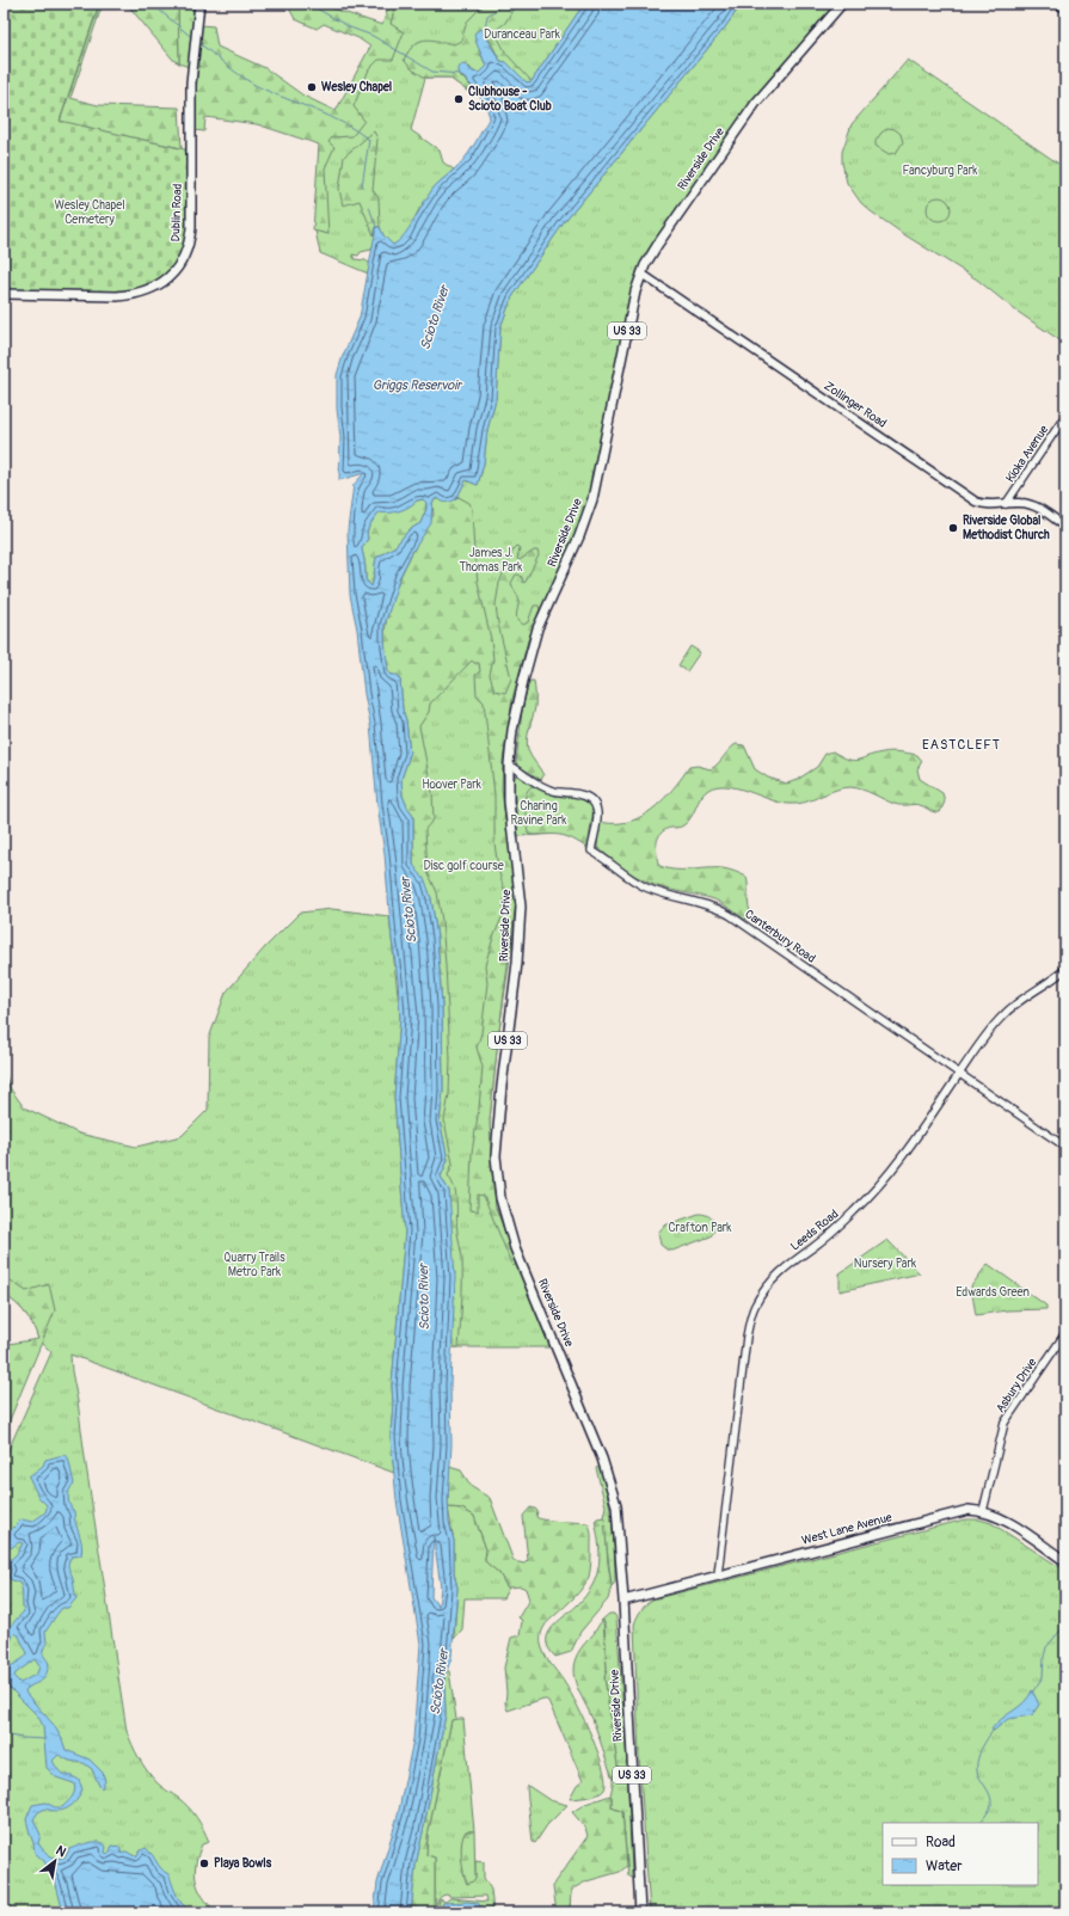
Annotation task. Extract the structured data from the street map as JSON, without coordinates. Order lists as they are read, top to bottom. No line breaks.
{"streets":{"main road":["Riverside Drive","Dublin Road","US 33","Zollinger Road","West Lane Avenue"],"street":["Kioka Avenue","Canterbury Road","Leeds Road","Asbury Drive"]},"crossings":[["Riverside Drive","Zollinger Road"],["Riverside Drive","Canterbury Road"],["Riverside Drive","West Lane Avenue"],["Zollinger Road","Kioka Avenue"],["Canterbury Road","Leeds Road"],["Leeds Road","West Lane Avenue"],["Asbury Drive","West Lane Avenue"]],"districts":["EASTCLEFT"],"water":["Scioto River","Griggs Reservoir"],"parks":["Duranceau Park","Fancyburg Park","Wesley Chapel Cemetery","James J. Thomas Park","Hoover Park","Charing Ravine Park","Disc golf course","Crafton Park","Quarry Trails Metro Park","Nursery Park","Edwards Green"],"places":["Wesley Chapel","Clubhouse - Scioto Boat Club","Riverside Global Methodist Church","Playa Bowls"],"legend":["Road","Water"],"north":"top right"}
